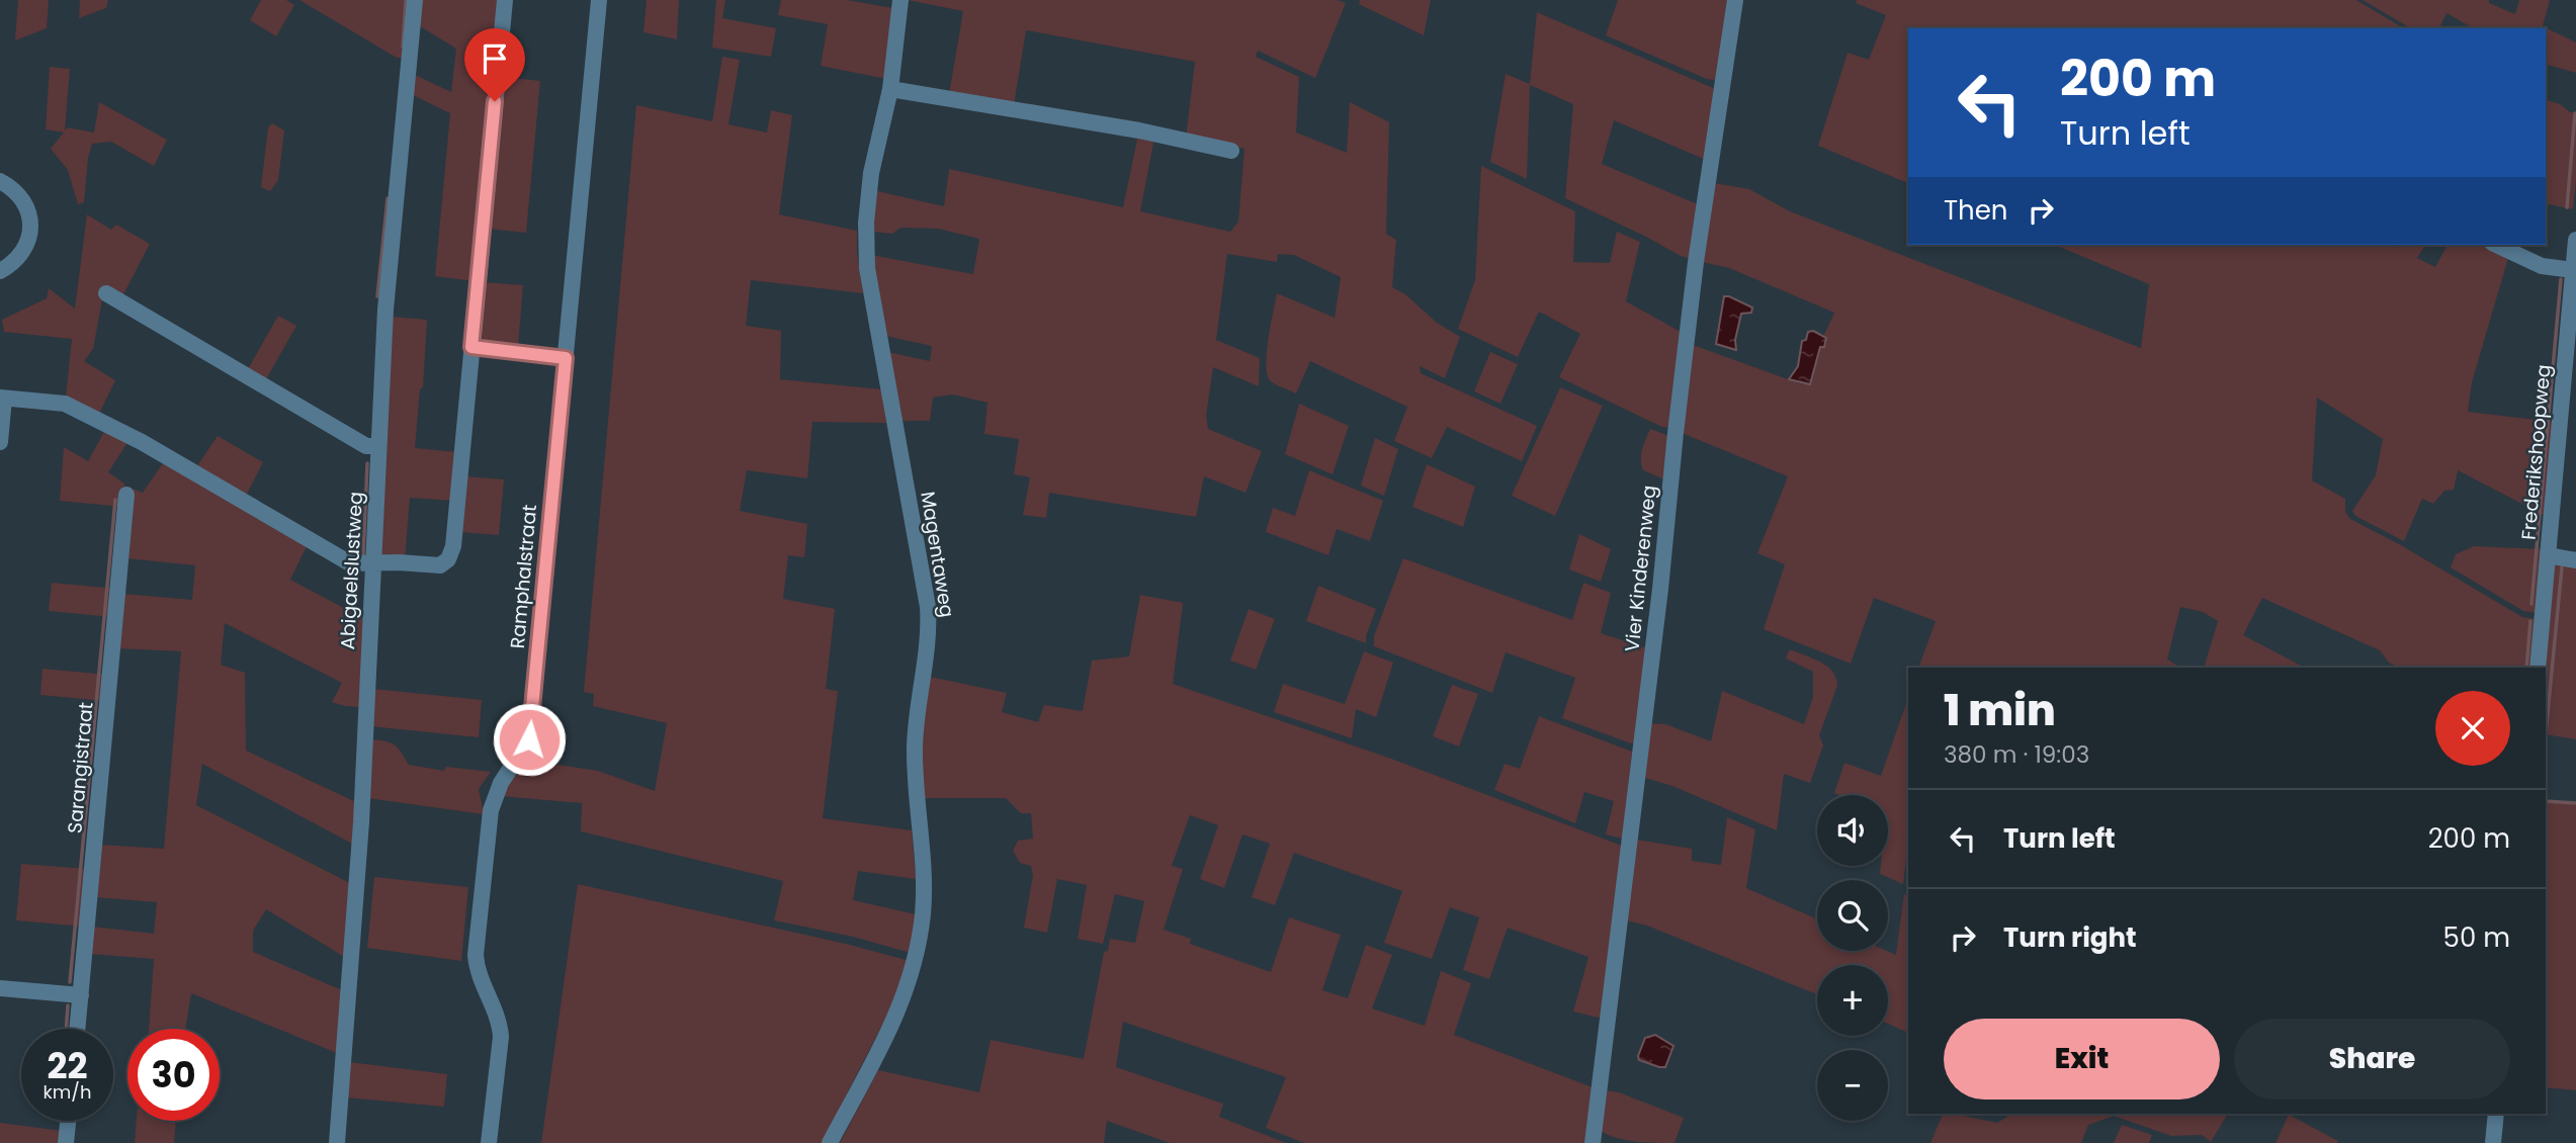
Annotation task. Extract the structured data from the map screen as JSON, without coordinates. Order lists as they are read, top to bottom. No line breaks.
{"streets":{"street":["Frederikshoopweg","Magentaweg","Vier Kinderenweg","Abigaelslustweg","Ramphalstraat","Sarangistraat"]},"page":{"turn":["200 m","Turn left"],"then":"Then","heading":["1 min","380 m · 19:03"],"list":[{"name":"Turn left","value":"200 m"},{"name":"Turn right","value":"50 m"}],"map_buttons":["+","−"],"buttons":["Exit","Share"],"speed":"22 km/h","limit":"30"}}
